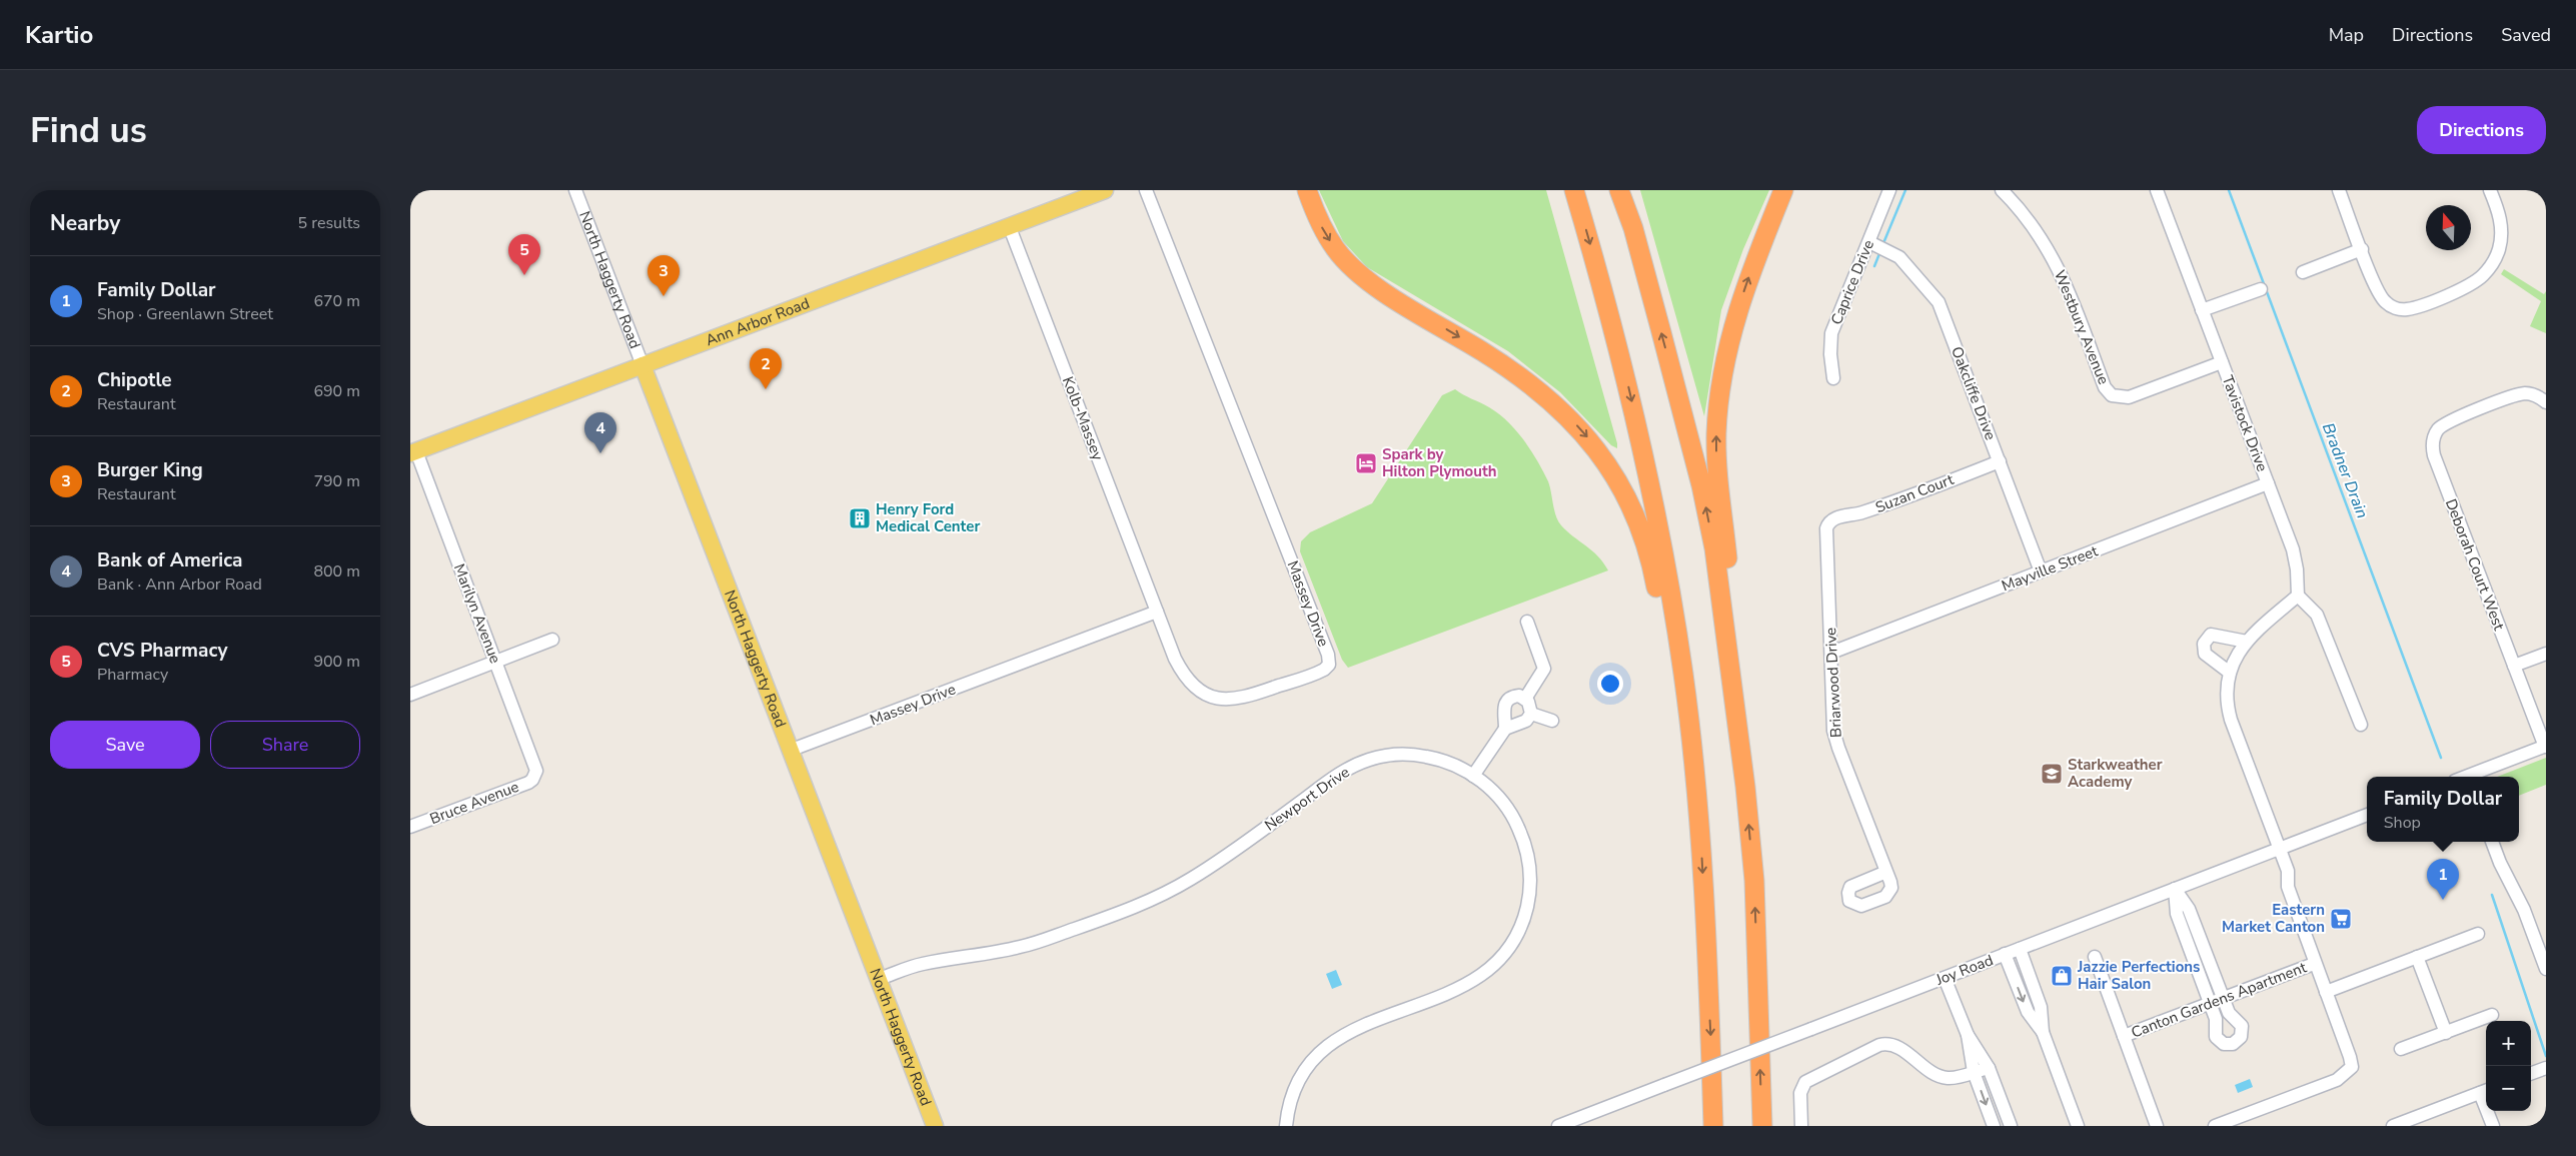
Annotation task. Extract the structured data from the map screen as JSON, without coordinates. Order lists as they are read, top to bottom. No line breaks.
{"streets":{"main road":["North Haggerty Road","Ann Arbor Road"],"street":["Caprice Drive","Westbury Avenue","Oakcliffe Drive","Kolb-Massey","Tavistock Drive","Suzan Court","Deborah Court West","Mayville Street","Massey Drive","Marilyn Avenue","Briarwood Drive","Newport Drive","Bruce Avenue","Joy Road","Canton Gardens Apartment"]},"crossings":[["North Haggerty Road","Ann Arbor Road"],["North Haggerty Road","Massey Drive"],["North Haggerty Road","Newport Drive"],["Caprice Drive","Oakcliffe Drive"],["Ann Arbor Road","Kolb-Massey"],["Ann Arbor Road","Marilyn Avenue"],["Westbury Avenue","Tavistock Drive"],["Oakcliffe Drive","Suzan Court"],["Oakcliffe Drive","Mayville Street"],["Kolb-Massey","Massey Drive"],["Tavistock Drive","Mayville Street"],["Suzan Court","Briarwood Drive"],["Mayville Street","Briarwood Drive"],["Marilyn Avenue","Bruce Avenue"]],"water":["Bradner Drain"],"places":{"hotel":["Spark by Hilton Plymouth"],"building":["Henry Ford Medical Center"],"school or university":["Starkweather Academy"],"supermarket":["Eastern Market Canton"],"shop":["Jazzie Perfections Hair Salon"]},"north":"top","page":{"header":"Kartio","nav":["Map","Directions","Saved"],"buttons":["Directions",["Save","Share"]],"title":"Find us","heading":["Nearby","5 results"],"pins":["5","3","2","4","1"],"list":[{"mark":"1","name":"Family Dollar","note":"Shop · Greenlawn Street","value":"670 m"},{"mark":"2","name":"Chipotle","note":"Restaurant","value":"690 m"},{"mark":"3","name":"Burger King","note":"Restaurant","value":"790 m"},{"mark":"4","name":"Bank of America","note":"Bank · Ann Arbor Road","value":"800 m"},{"mark":"5","name":"CVS Pharmacy","note":"Pharmacy","value":"900 m"}],"popup":["Family Dollar","Shop"],"map_buttons":["+","−"]}}
